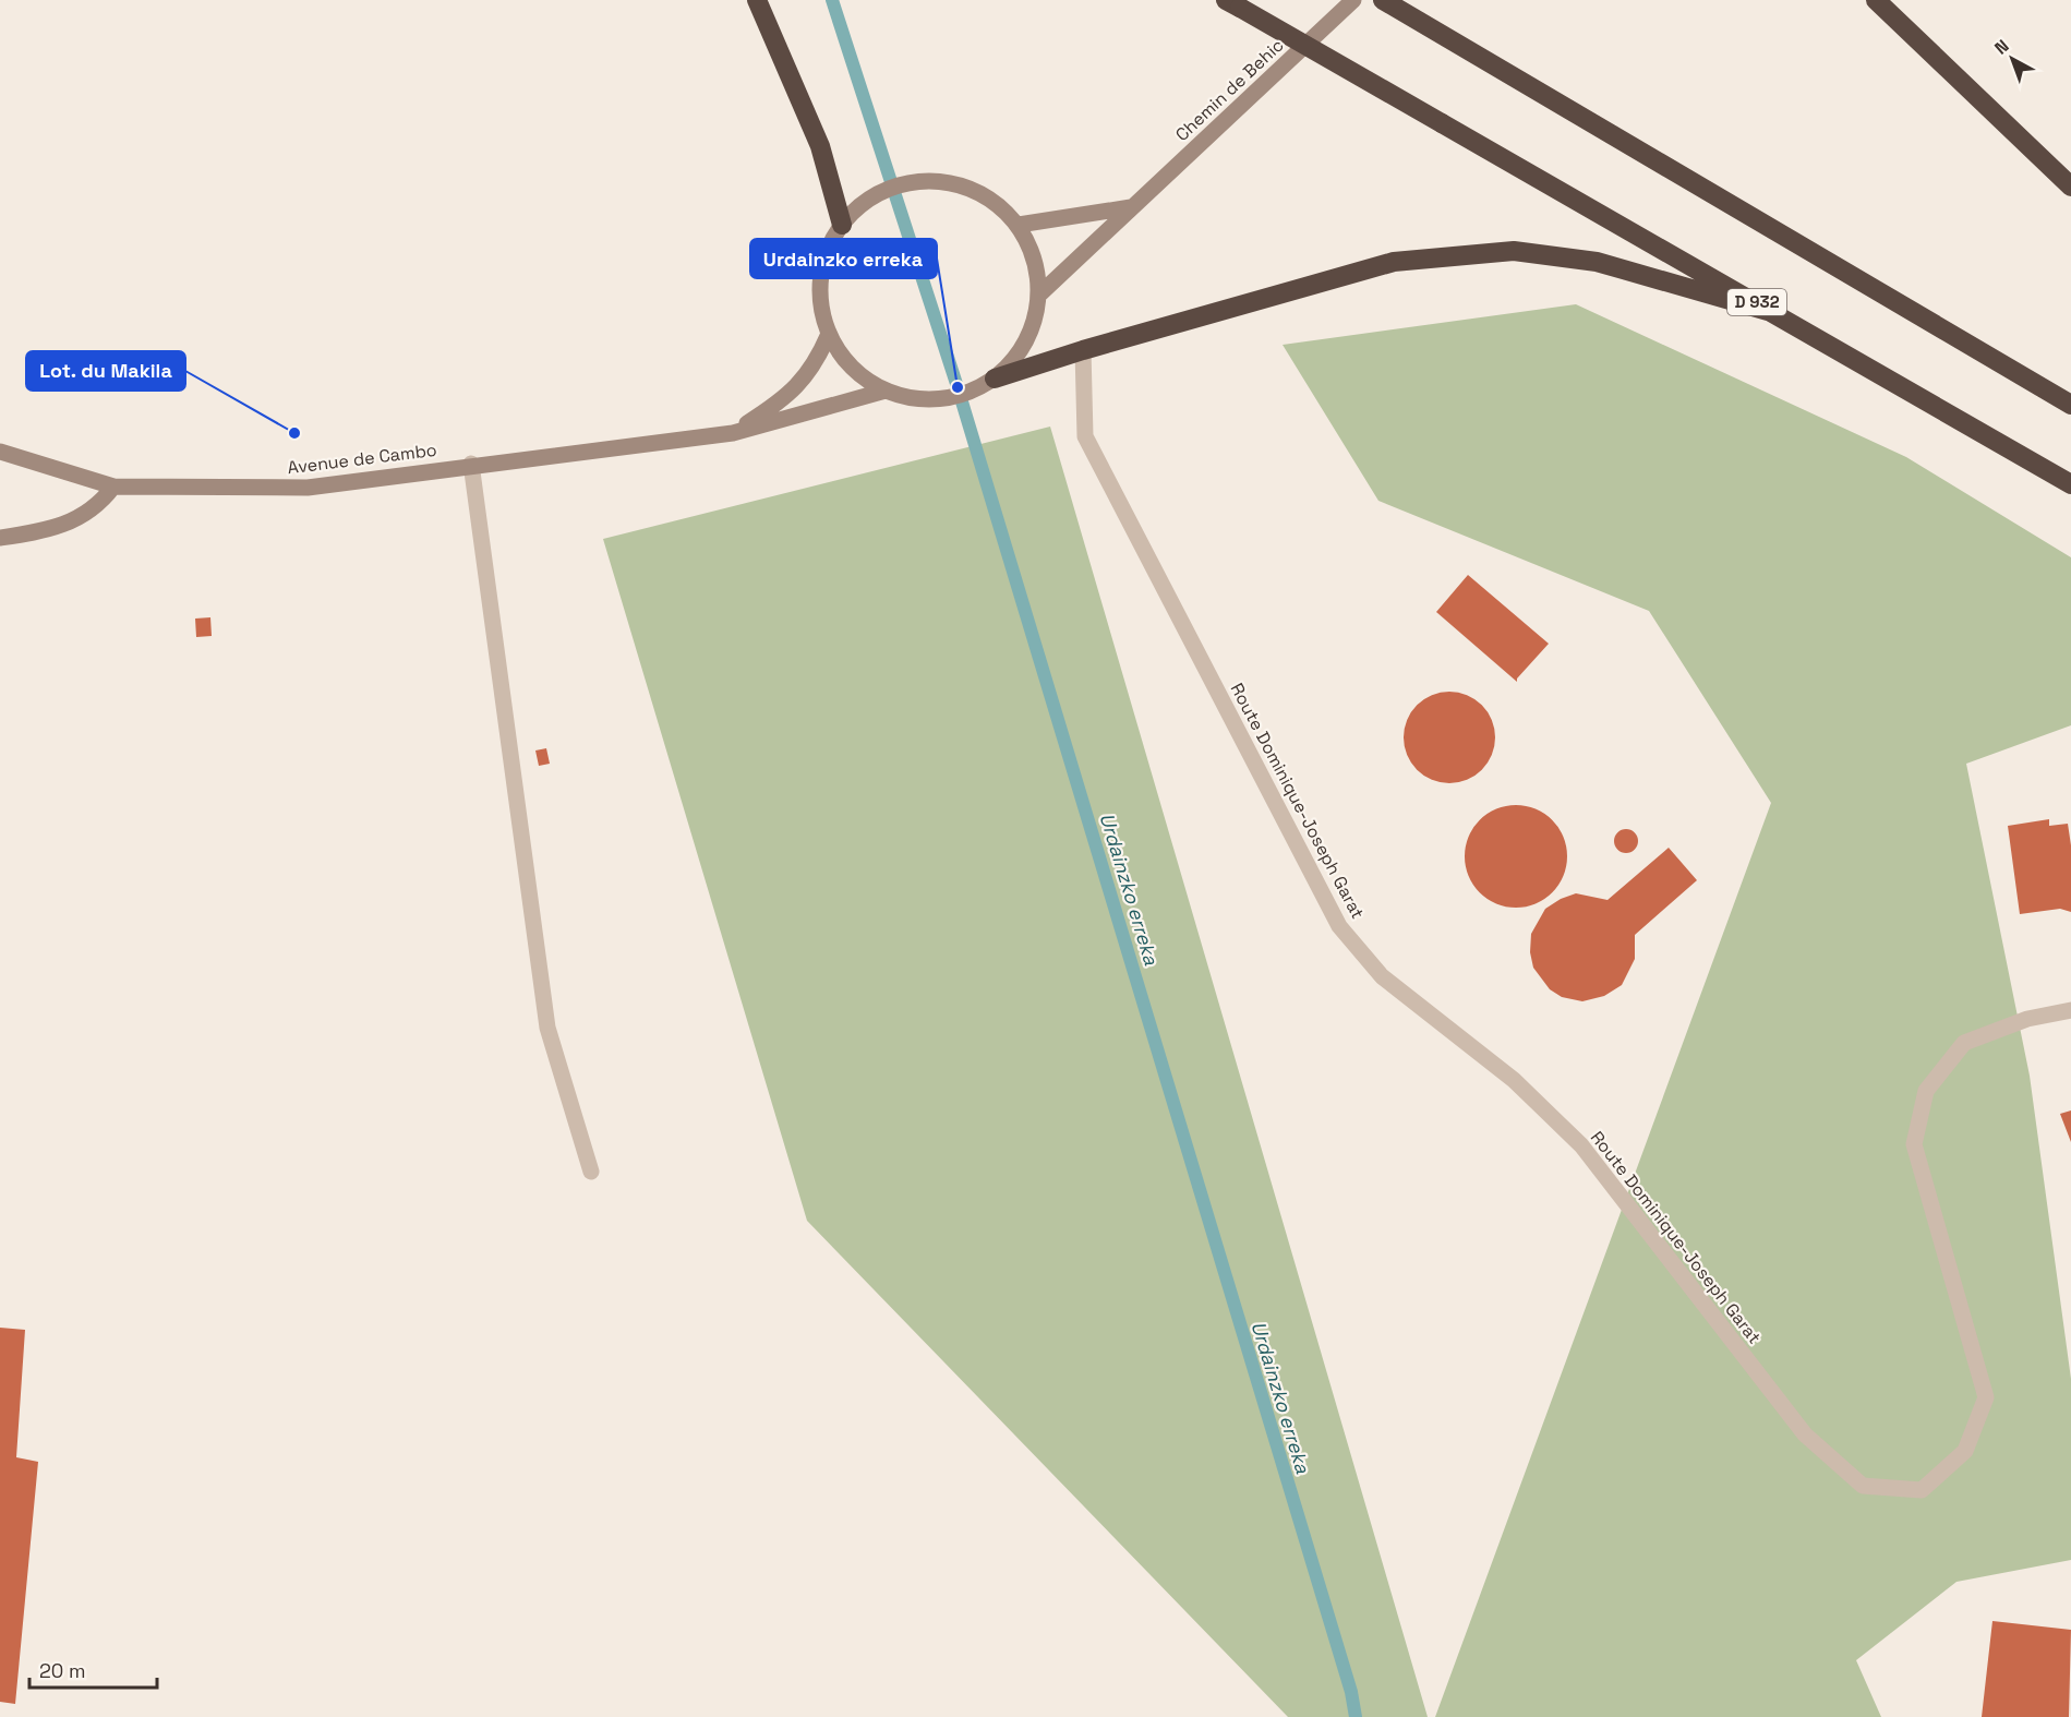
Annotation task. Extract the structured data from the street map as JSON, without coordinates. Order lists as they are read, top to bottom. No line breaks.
{"streets":{"highway":["D 932"],"street":["Chemin de Behic","Avenue de Cambo","Route Dominique-Joseph Garat"]},"crossings":[["Chemin de Behic","Avenue de Cambo"]],"water":["Urdainzko erreka"],"places":["Urdainzko erreka","Lot. du Makila"],"scale_bar":"20 m","north":"top left"}
